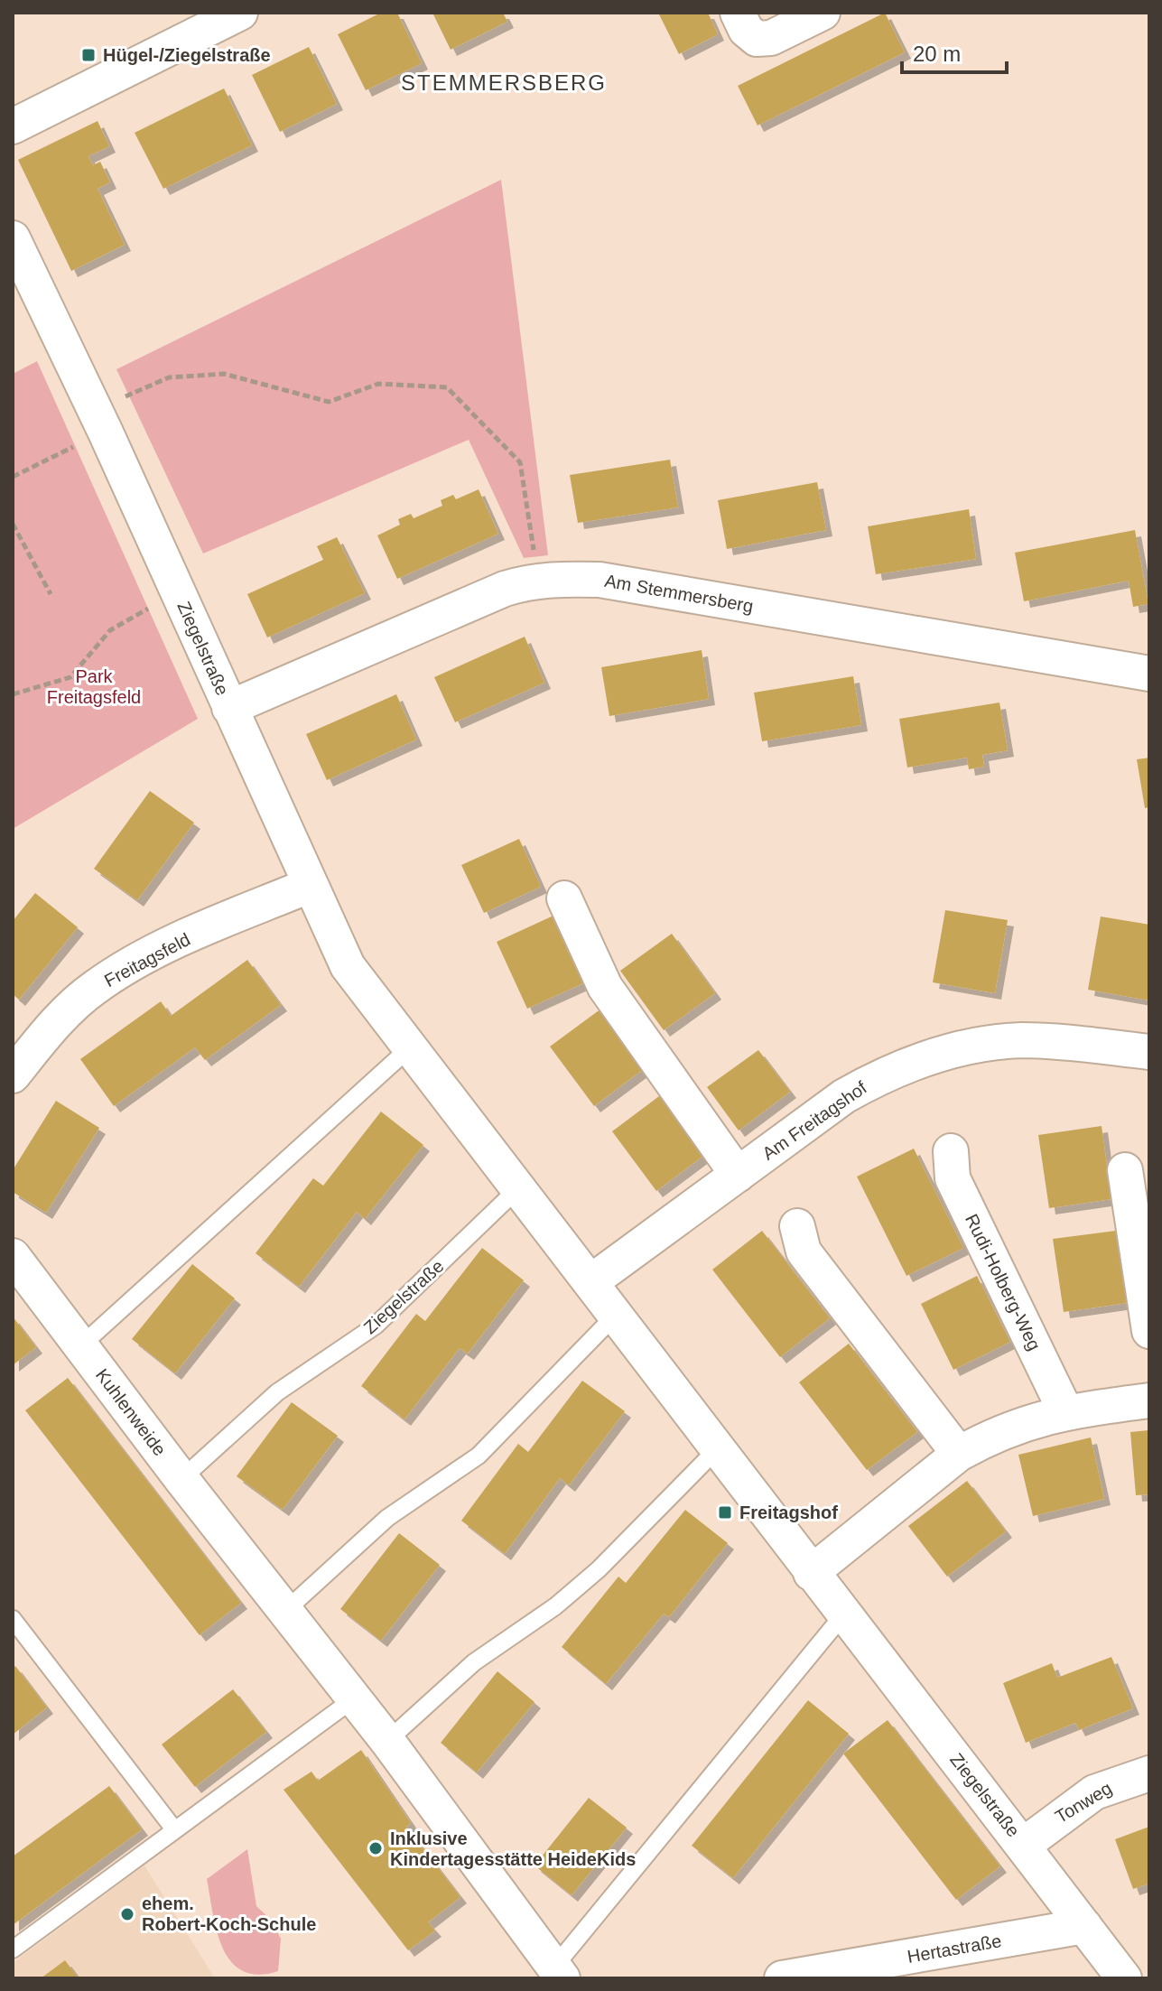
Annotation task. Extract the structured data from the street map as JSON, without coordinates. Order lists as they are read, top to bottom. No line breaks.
{"streets":{"street":["Am Stemmersberg","Ziegelstraße","Freitagsfeld","Am Freitagshof","Rudi-Holberg-Weg","Kuhlenweide","Tonweg","Hertastraße"]},"crossings":[["Am Stemmersberg","Ziegelstraße"],["Ziegelstraße","Freitagsfeld"],["Ziegelstraße","Am Freitagshof"],["Ziegelstraße","Kuhlenweide"],["Ziegelstraße","Tonweg"],["Ziegelstraße","Hertastraße"]],"districts":["STEMMERSBERG"],"parks":["Park Freitagsfeld"],"places":{"transit":["Hügel-/Ziegelstraße","Freitagshof"],"other":["Inklusive Kindertagesstätte HeideKids","ehem. Robert-Koch-Schule"]},"scale_bar":"20 m"}
